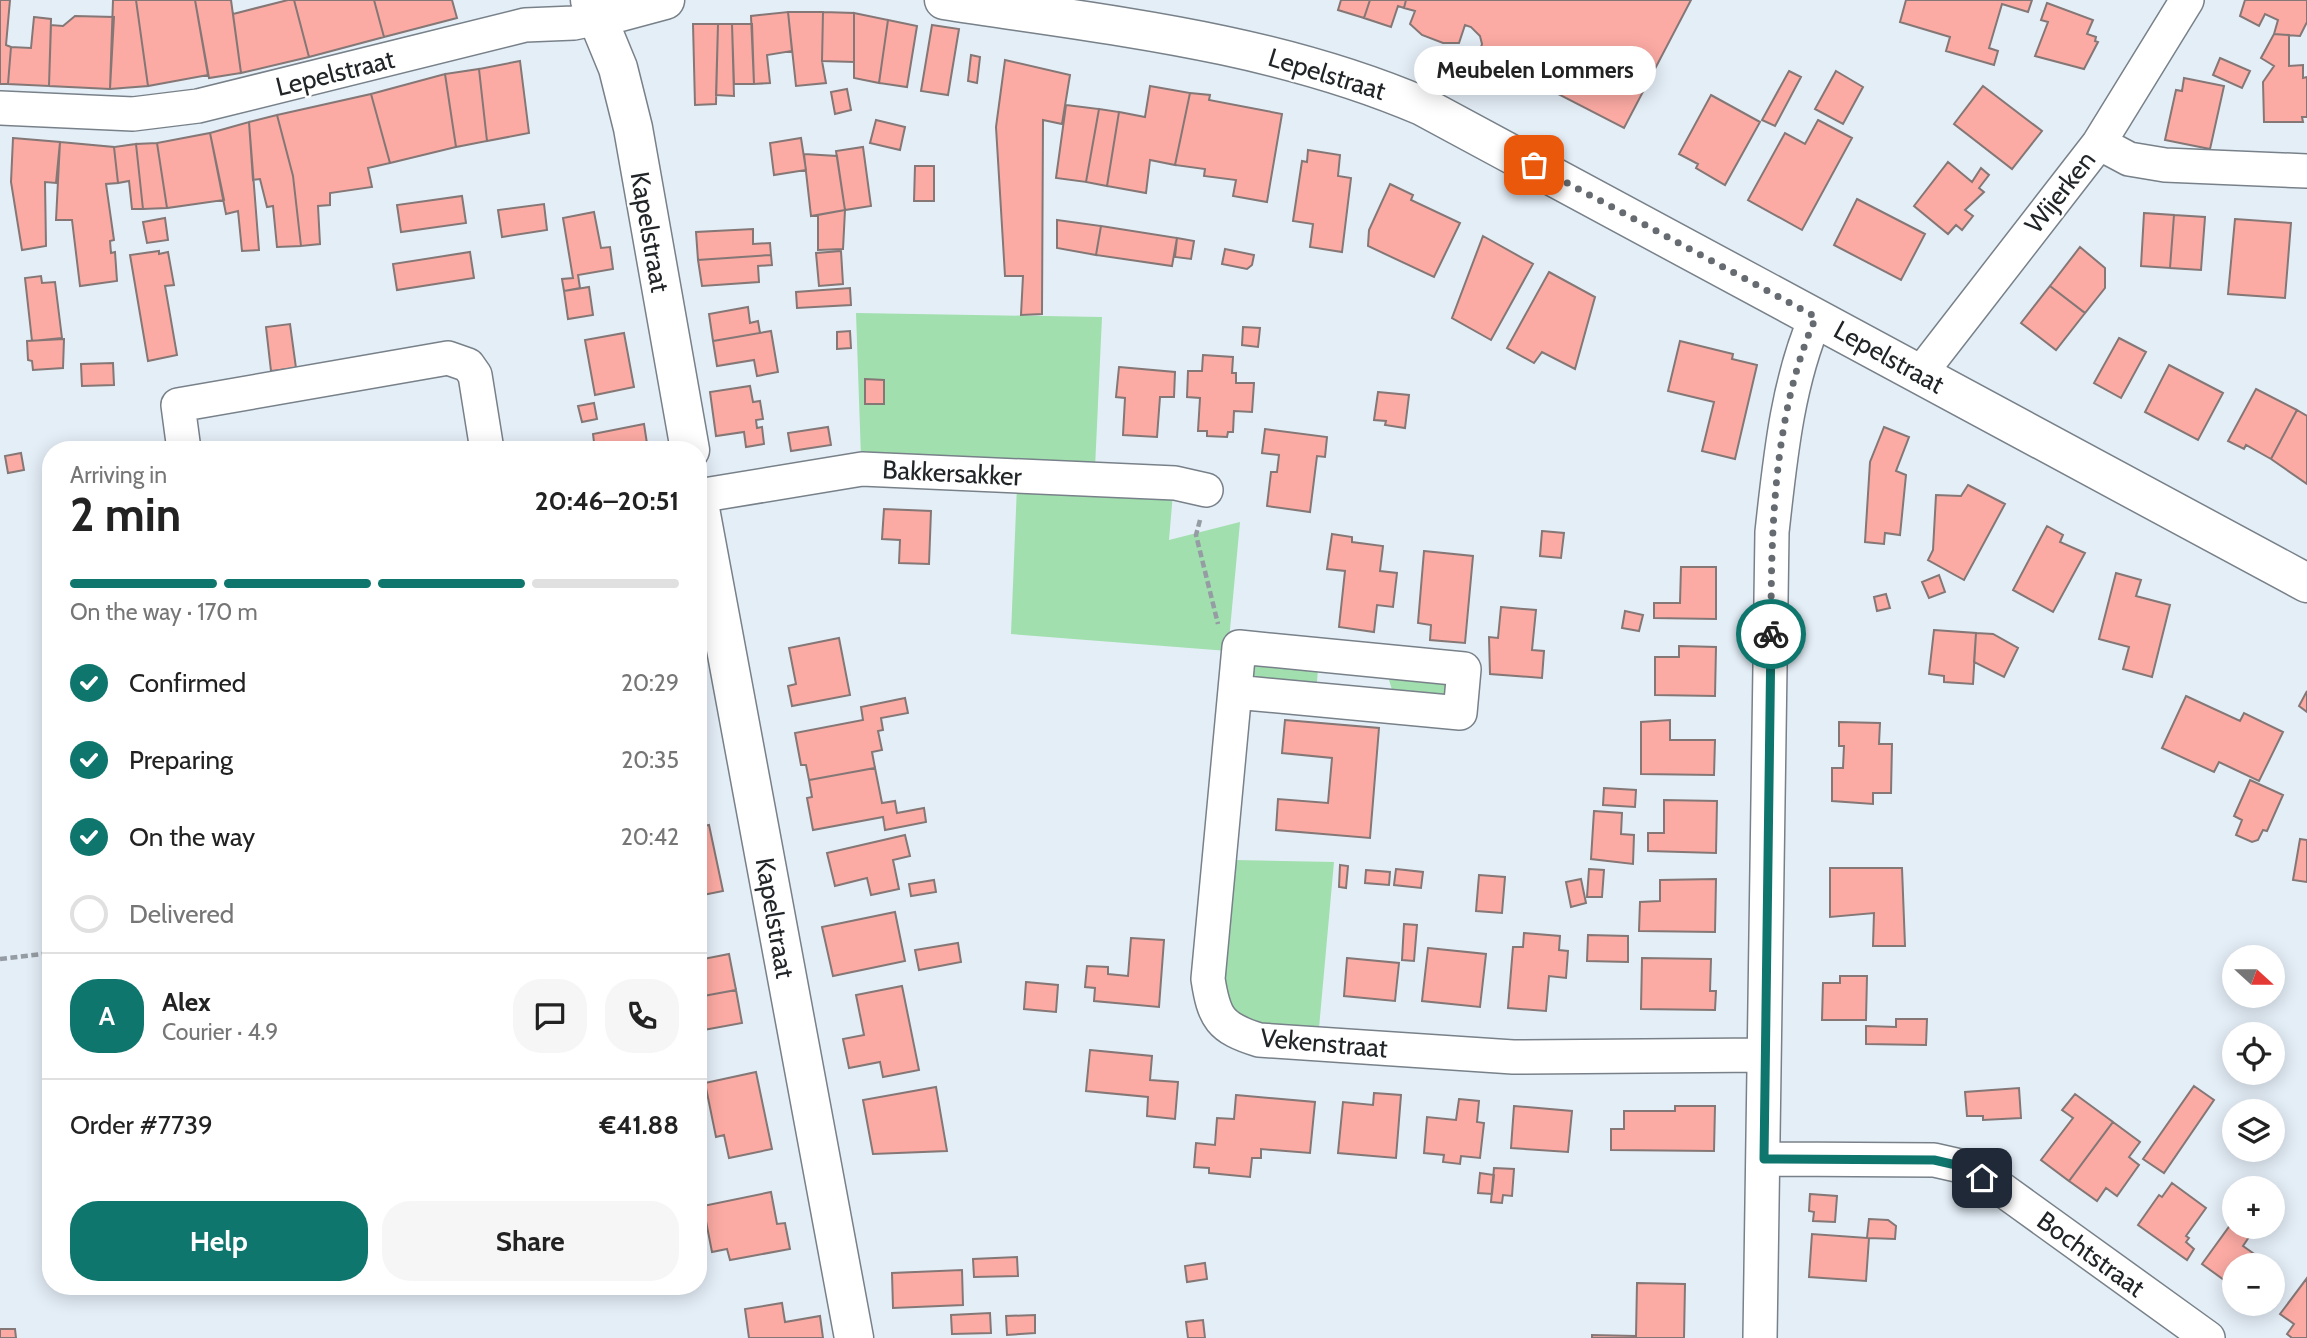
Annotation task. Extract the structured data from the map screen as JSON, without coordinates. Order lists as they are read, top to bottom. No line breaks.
{"streets":{"main road":["Lepelstraat","Kapelstraat"],"street":["Wijerken","Bakkersakker","Vekenstraat","Bochtstraat"]},"crossings":[["Lepelstraat","Wijerken"],["Lepelstraat","Kapelstraat"]],"places":["Meubelen Lommers"],"north":"right","page":{"bubble":"Meubelen Lommers","heading":["2 min","Arriving in","20:46–20:51"],"panel":["Alex","Courier · 4.9","Order #7739","€41.88"],"bar":"On the way · 170 m","list":[["Confirmed","20:29"],["Preparing","20:35"],["On the way","20:42"],"Delivered"],"map_buttons":["+","−"],"round":"A","buttons":["Help","Share"]}}
